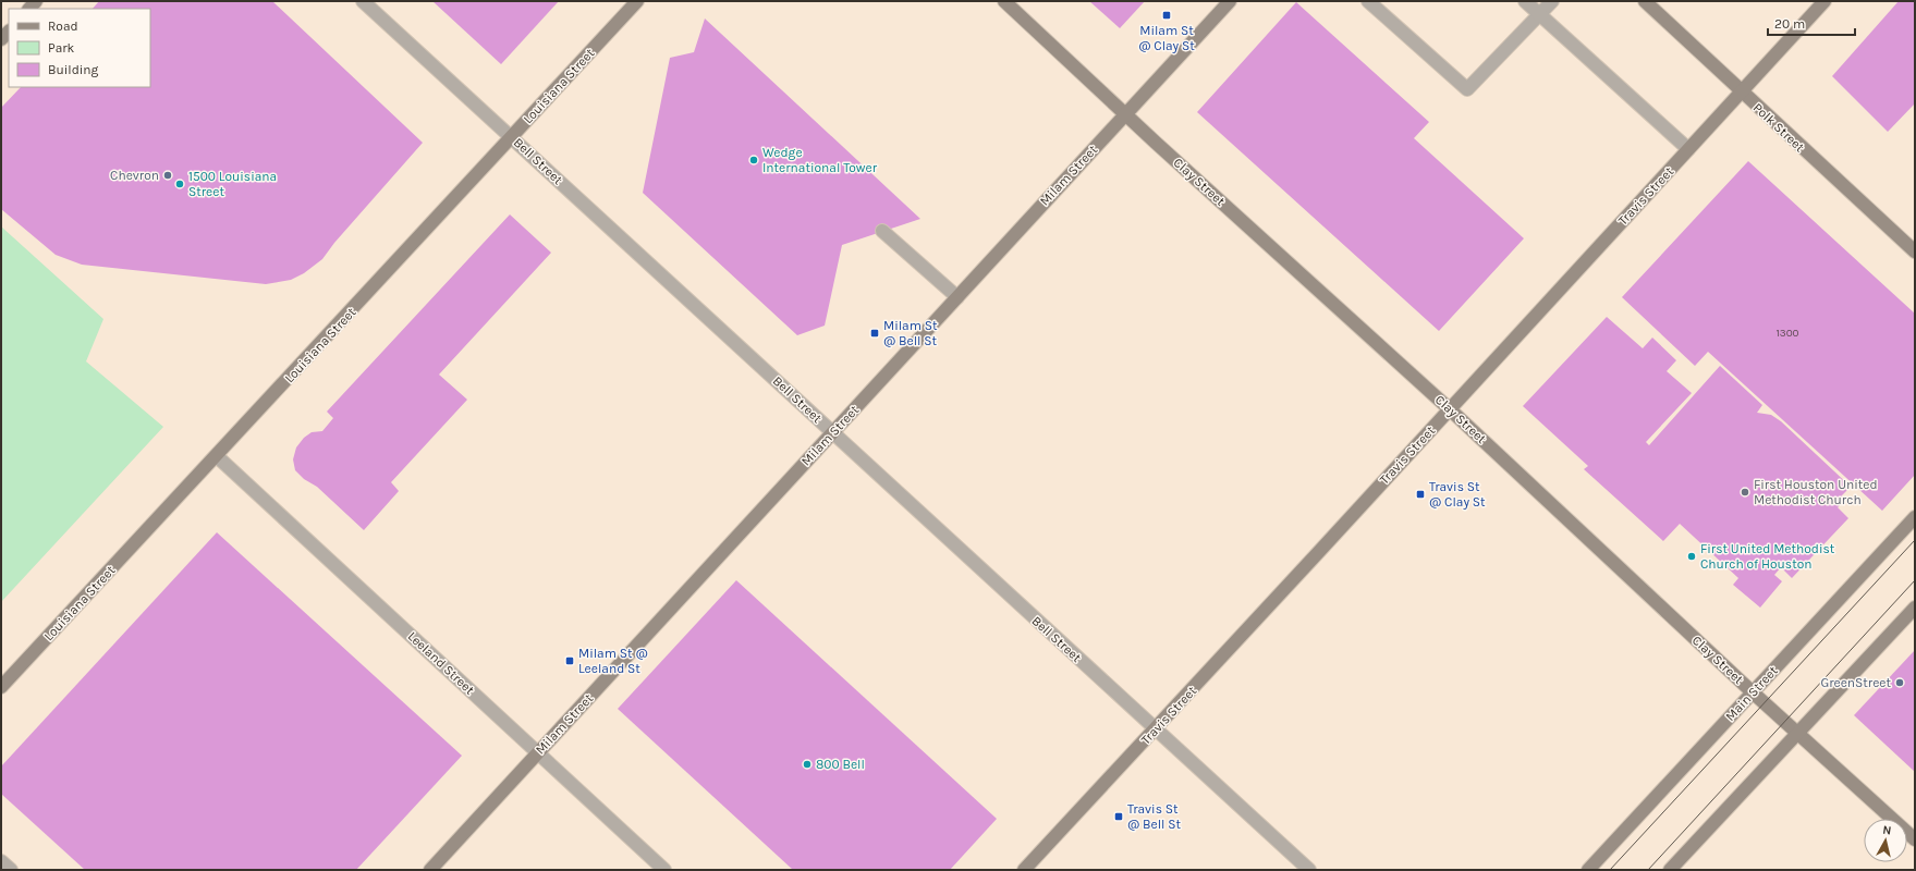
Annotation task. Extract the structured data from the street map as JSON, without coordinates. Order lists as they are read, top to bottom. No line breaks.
{"streets":{"main road":["Louisiana Street","Polk Street","Milam Street","Clay Street","Travis Street","Main Street"],"street":["Bell Street","Leeland Street"]},"crossings":[["Louisiana Street","Bell Street"],["Louisiana Street","Leeland Street"],["Polk Street","Travis Street"],["Bell Street","Milam Street"],["Bell Street","Travis Street"],["Milam Street","Clay Street"],["Milam Street","Leeland Street"],["Clay Street","Travis Street"],["Clay Street","Main Street"]],"places":{"transit":["Milam St @ Clay St","Milam St @ Bell St","Travis St @ Clay St","Milam St @ Leeland St","Travis St @ Bell St"],"other":["Wedge International Tower","Chevron","1500 Louisiana Street","First Houston United Methodist Church","First United Methodist Church of Houston","GreenStreet","800 Bell"]},"house_numbers":["1300"],"legend":["Road","Park","Building"],"scale_bar":"20 m","north":"top"}
